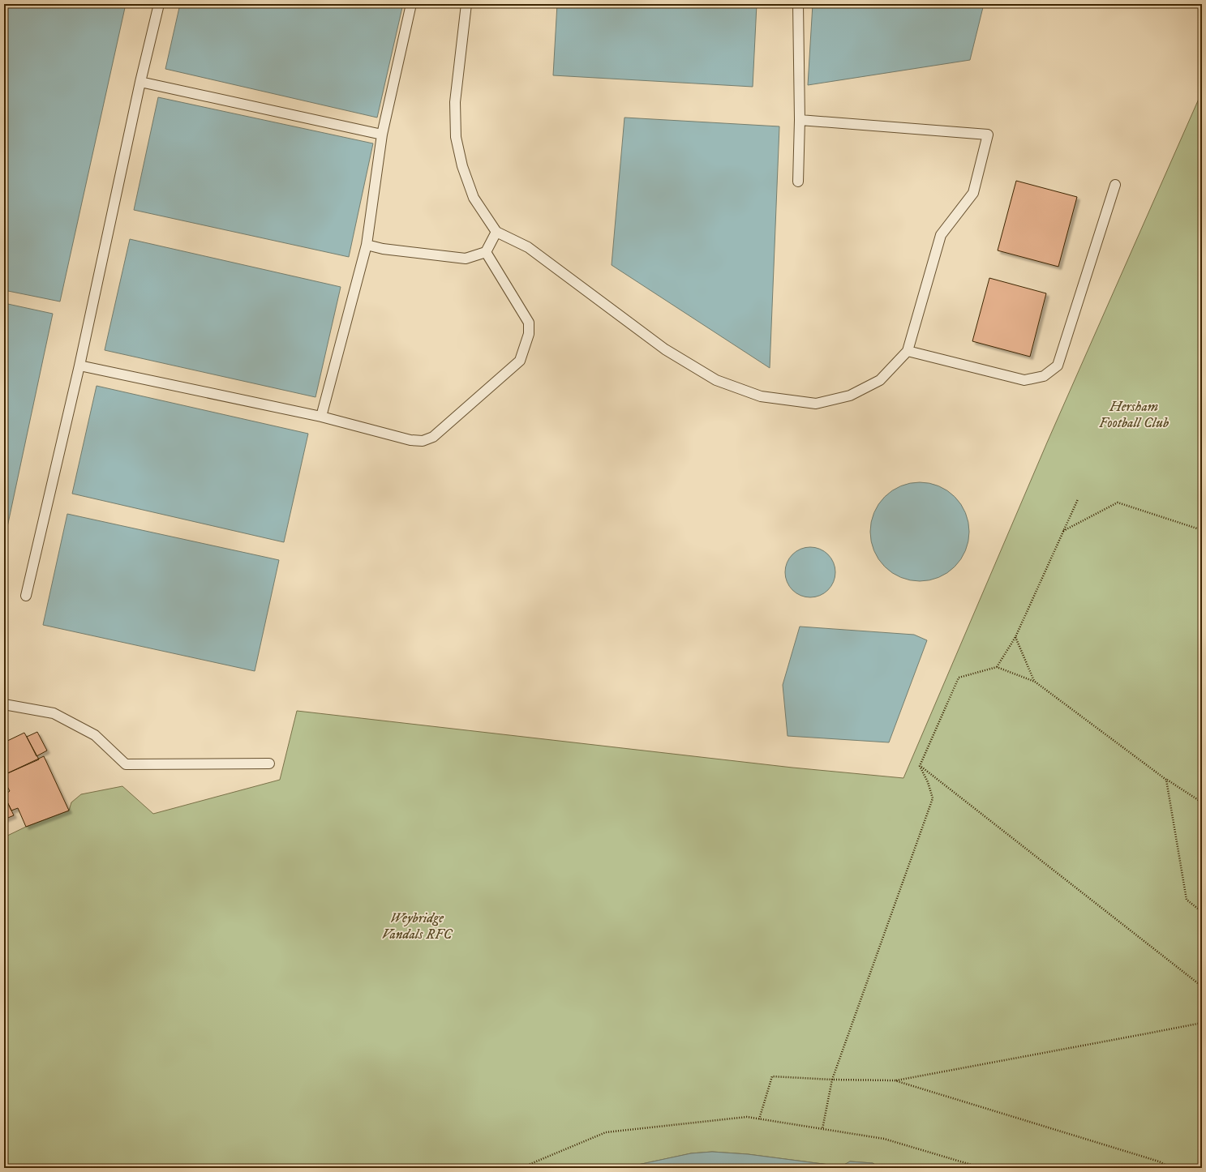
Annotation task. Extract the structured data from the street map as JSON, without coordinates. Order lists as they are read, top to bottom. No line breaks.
{"parks":["Hersham Football Club","Weybridge Vandals RFC"]}
